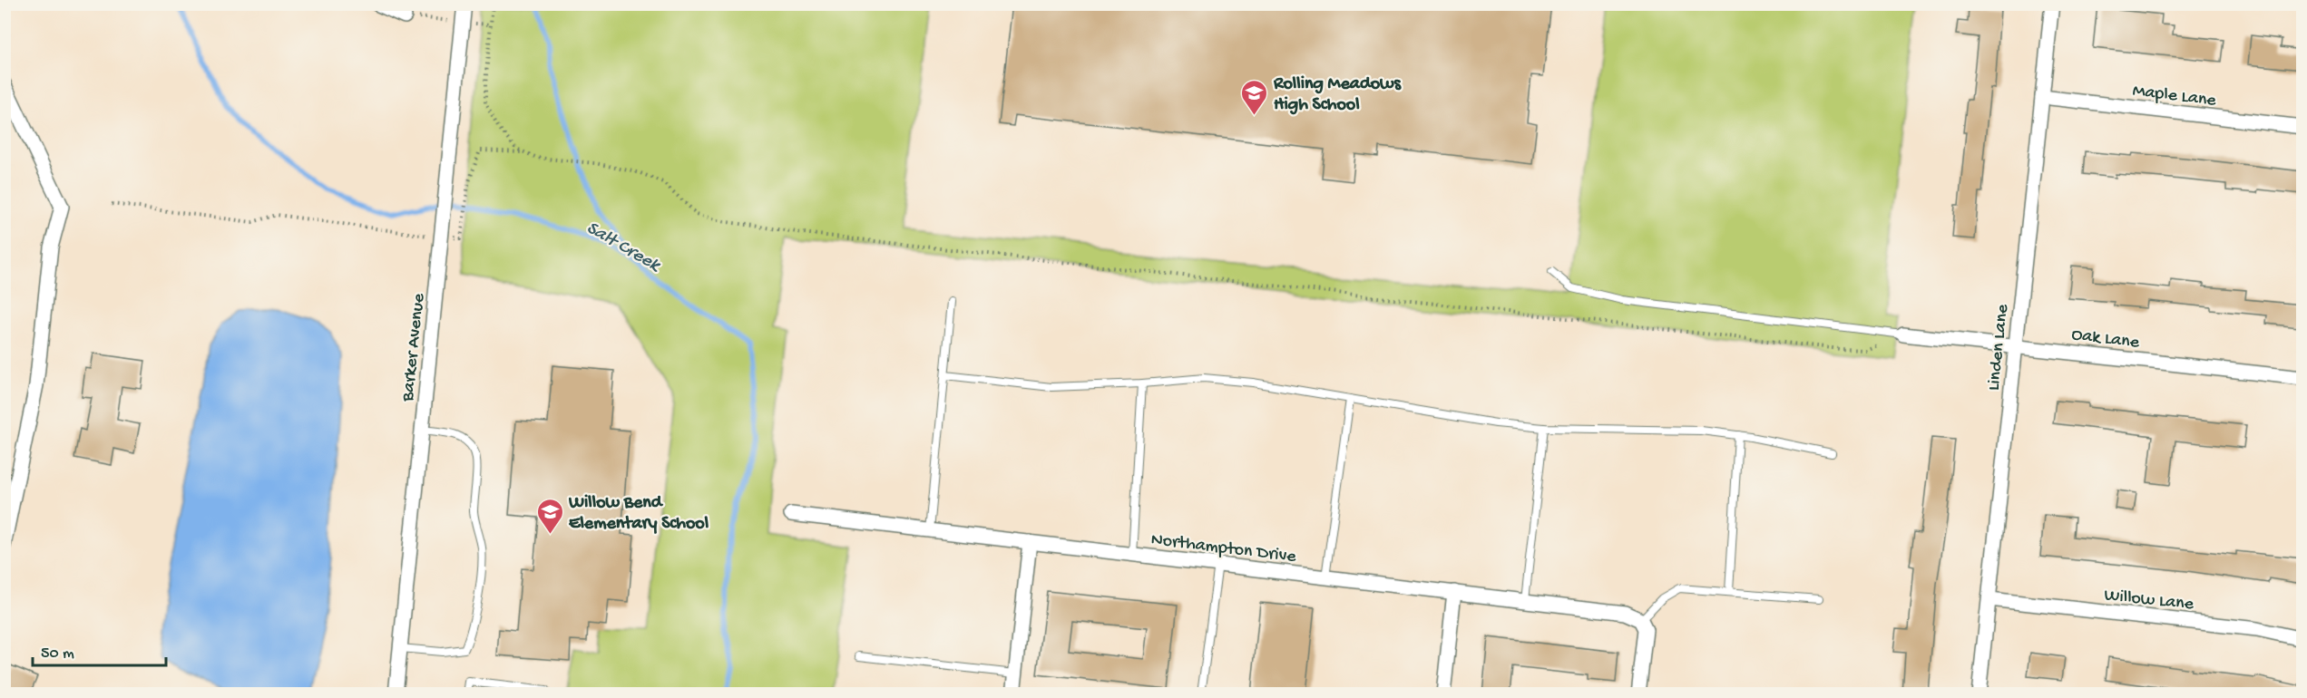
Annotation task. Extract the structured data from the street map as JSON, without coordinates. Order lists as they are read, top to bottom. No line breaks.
{"streets":{"street":["Maple Lane","Oak Lane","Barker Avenue","Linden Lane","Northampton Drive","Willow Lane"]},"crossings":[["Maple Lane","Linden Lane"],["Oak Lane","Linden Lane"],["Linden Lane","Willow Lane"]],"water":["Salt Creek"],"places":{"school or university":["Rolling Meadows High School","Willow Bend Elementary School"]},"scale_bar":"50 m"}
